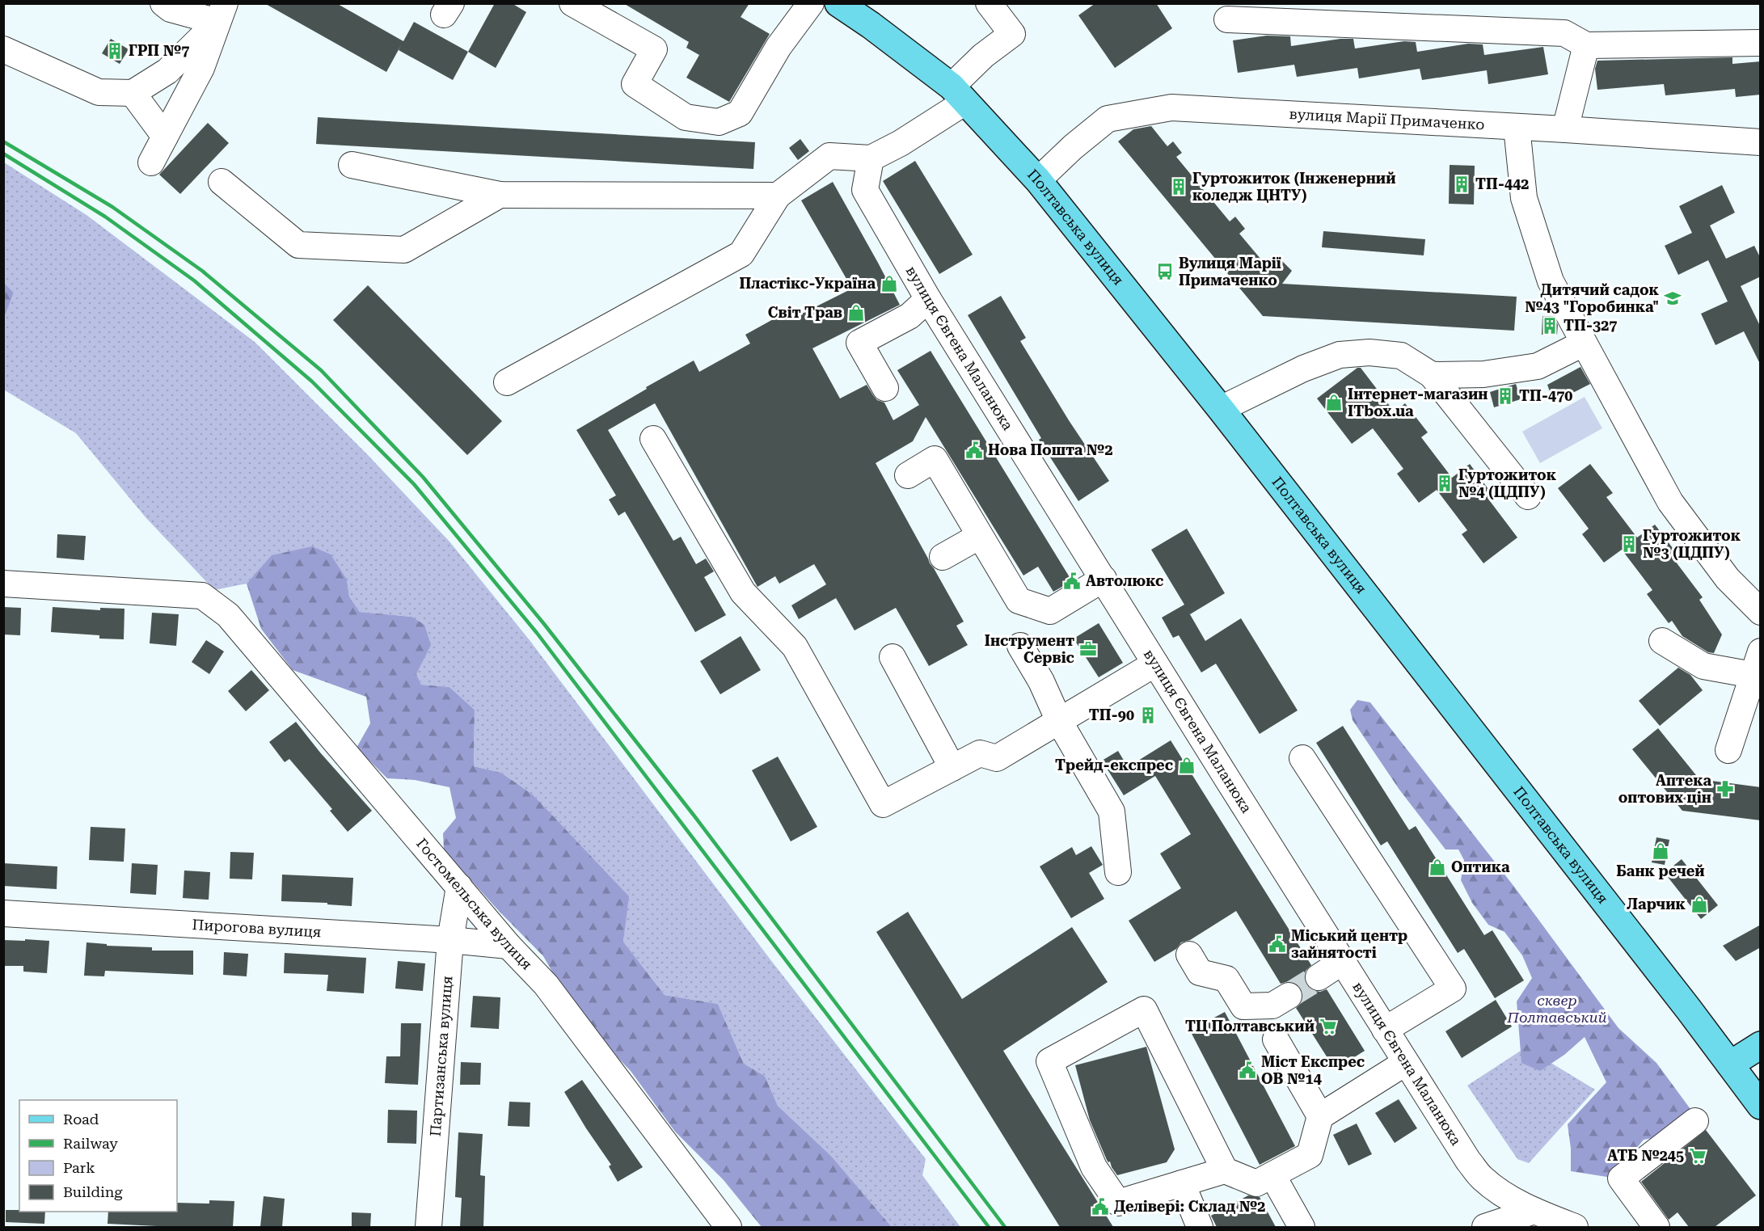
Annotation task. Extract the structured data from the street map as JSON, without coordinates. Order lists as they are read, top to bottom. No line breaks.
{"streets":{"main road":["Полтавська вулиця"],"street":["вулиця Марії Примаченко","вулиця Євгена Маланюка","Гостомельська вулиця","Пирогова вулиця","Партизанська вулиця"]},"crossings":[["вулиця Марії Примаченко","Полтавська вулиця"],["Гостомельська вулиця","Пирогова вулиця"],["Гостомельська вулиця","Партизанська вулиця"],["Пирогова вулиця","Партизанська вулиця"]],"parks":["сквер Полтавський"],"places":{"building":["ГРП №7","ТП-442","Гуртожиток (Інженерний коледж ЦНТУ)","ТП-327","ТП-470","Гуртожиток №4 (ЦДПУ)","Гуртожиток №3 (ЦДПУ)","ТП-90"],"bus stop":["Вулиця Марії Примаченко"],"shop":["Пластікс-Україна","Світ Трав","Інтернет-магазин ITbox.ua","Трейд-експрес","Банк речей","Оптика","Ларчик"],"school or university":["Дитячий садок №43 \"Горобинка\""],"public building":["Нова Пошта №2","Автолюкс","Міський центр зайнятості","Міст Експрес ОВ №14","Делівері: Склад №2"],"office":["Інструмент Сервіс"],"pharmacy":["Аптека оптових цін"],"supermarket":["ТЦ Полтавський","АТБ №245"]},"legend":["Road","Railway","Park","Building"]}
